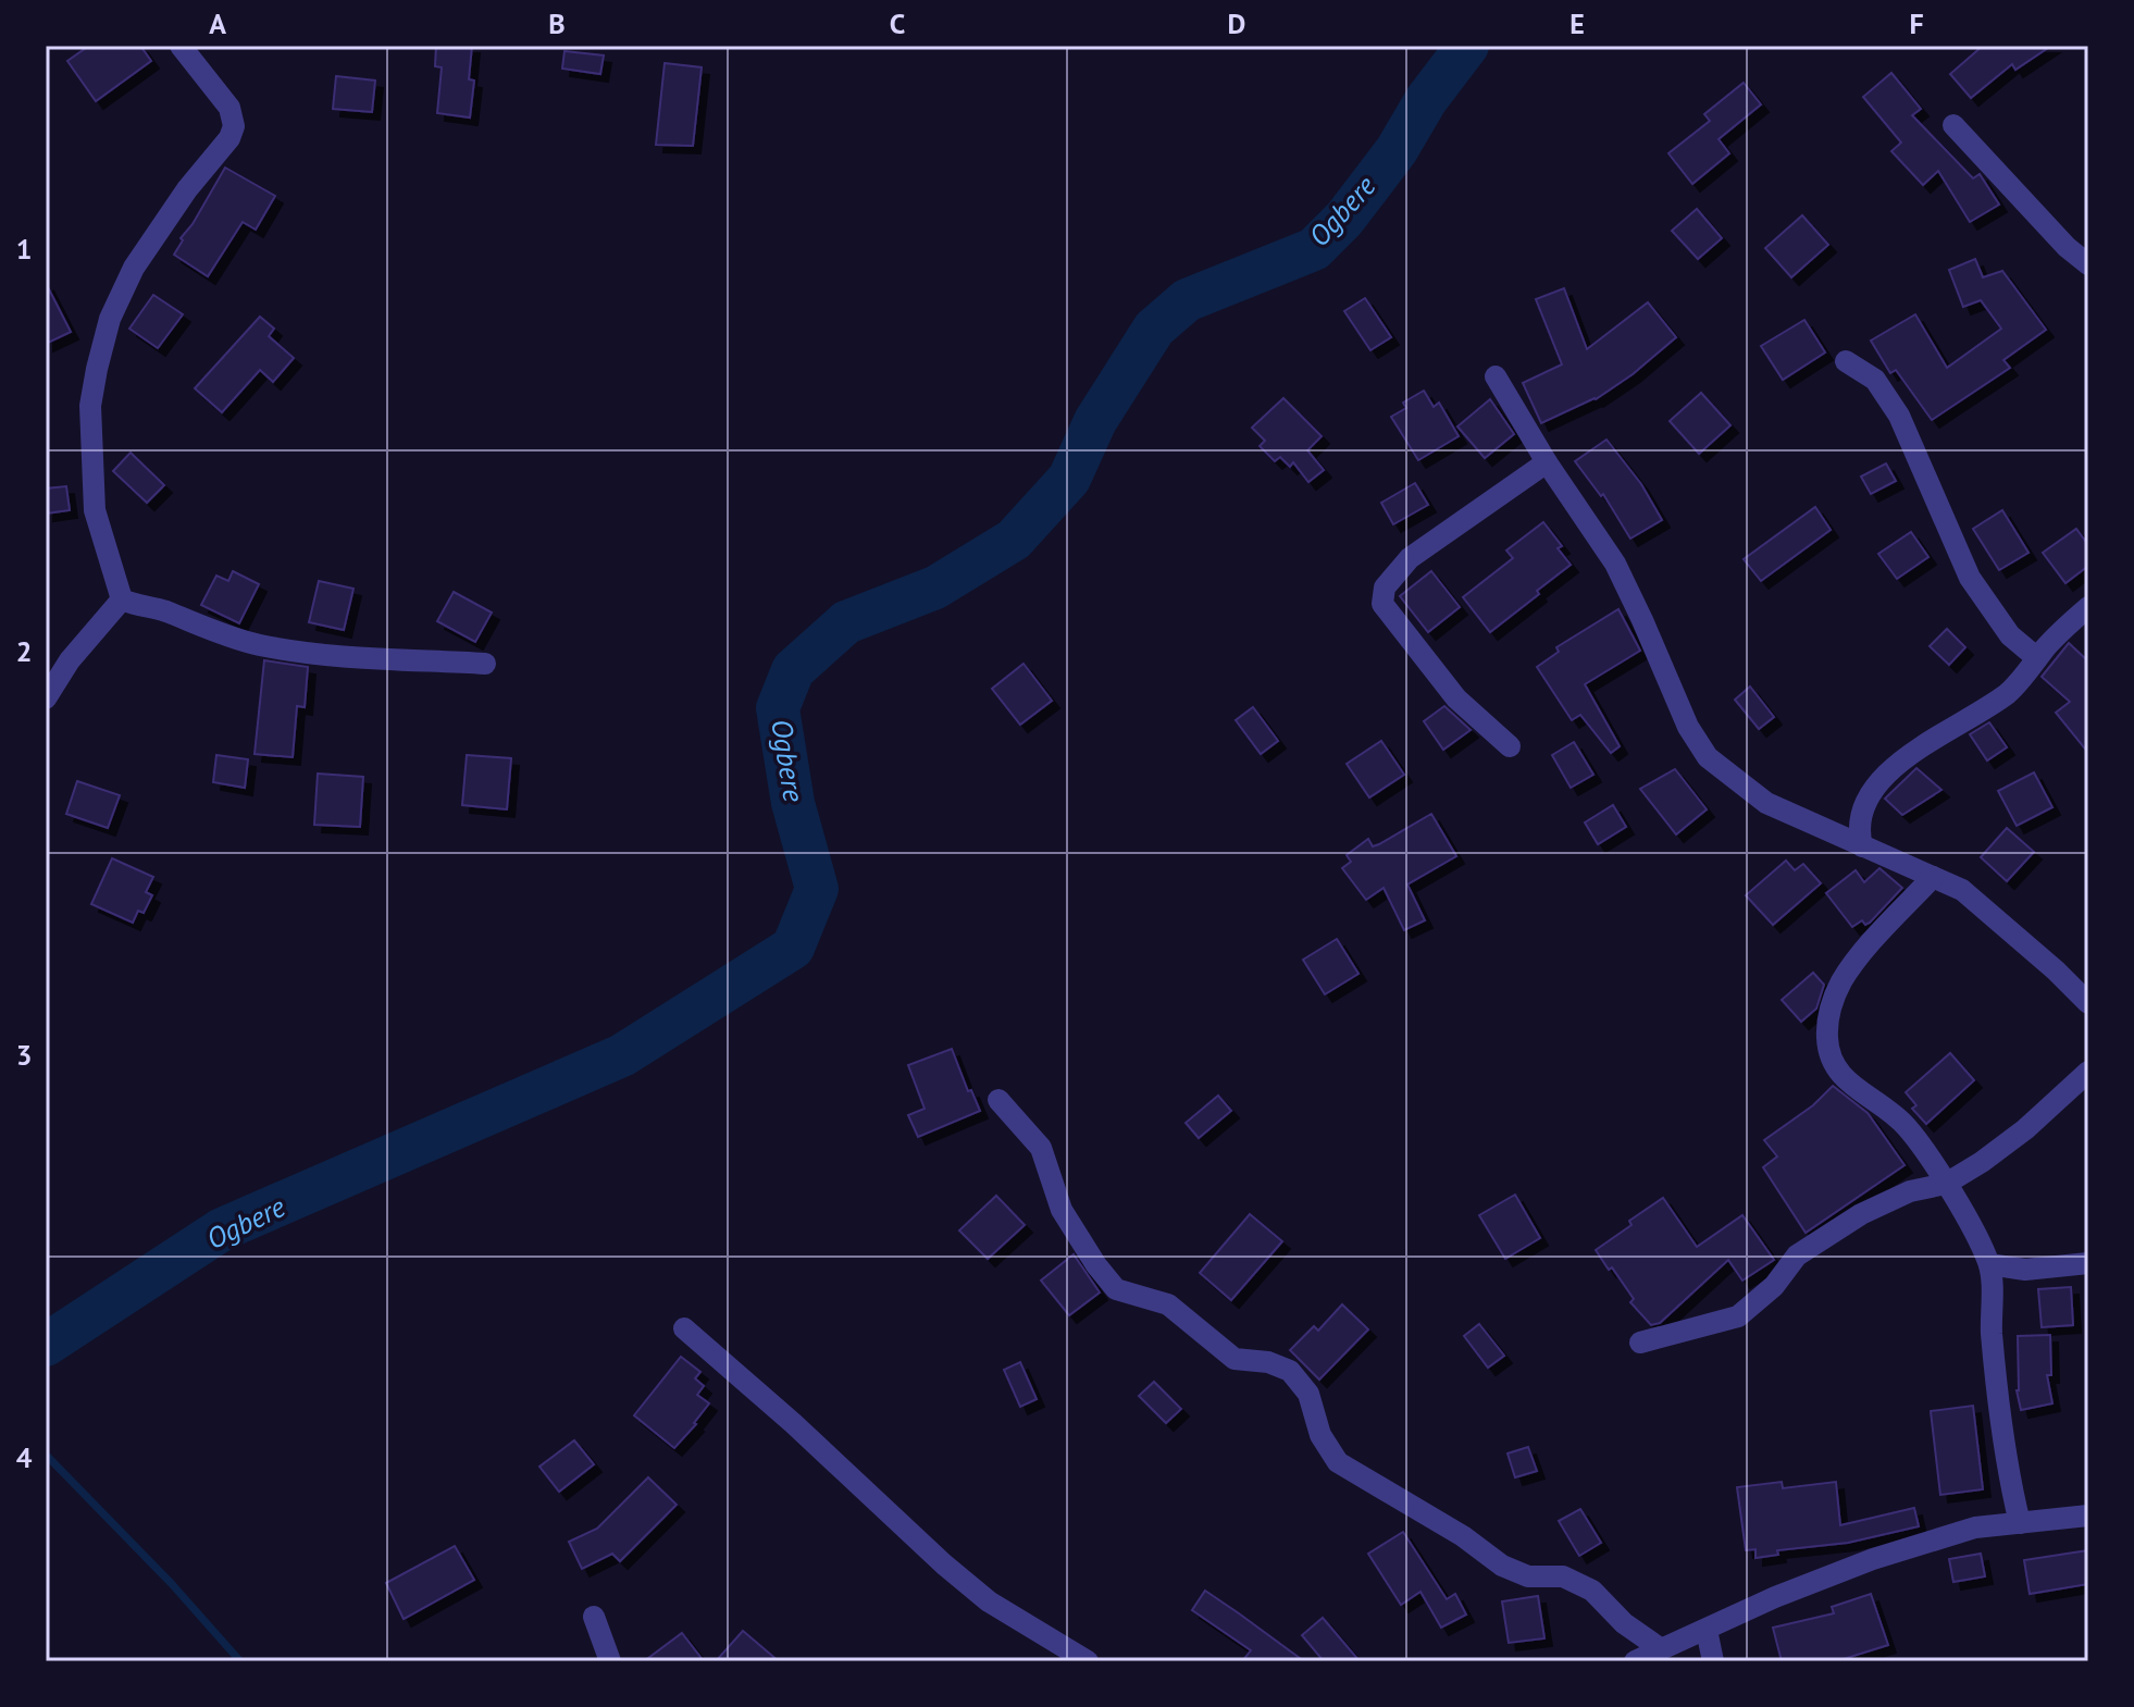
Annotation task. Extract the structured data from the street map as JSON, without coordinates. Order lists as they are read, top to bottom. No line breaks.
{"water":["Ogbere"],"grid":{"columns":["A","B","C","D","E","F"],"rows":["1","2","3","4"]}}
